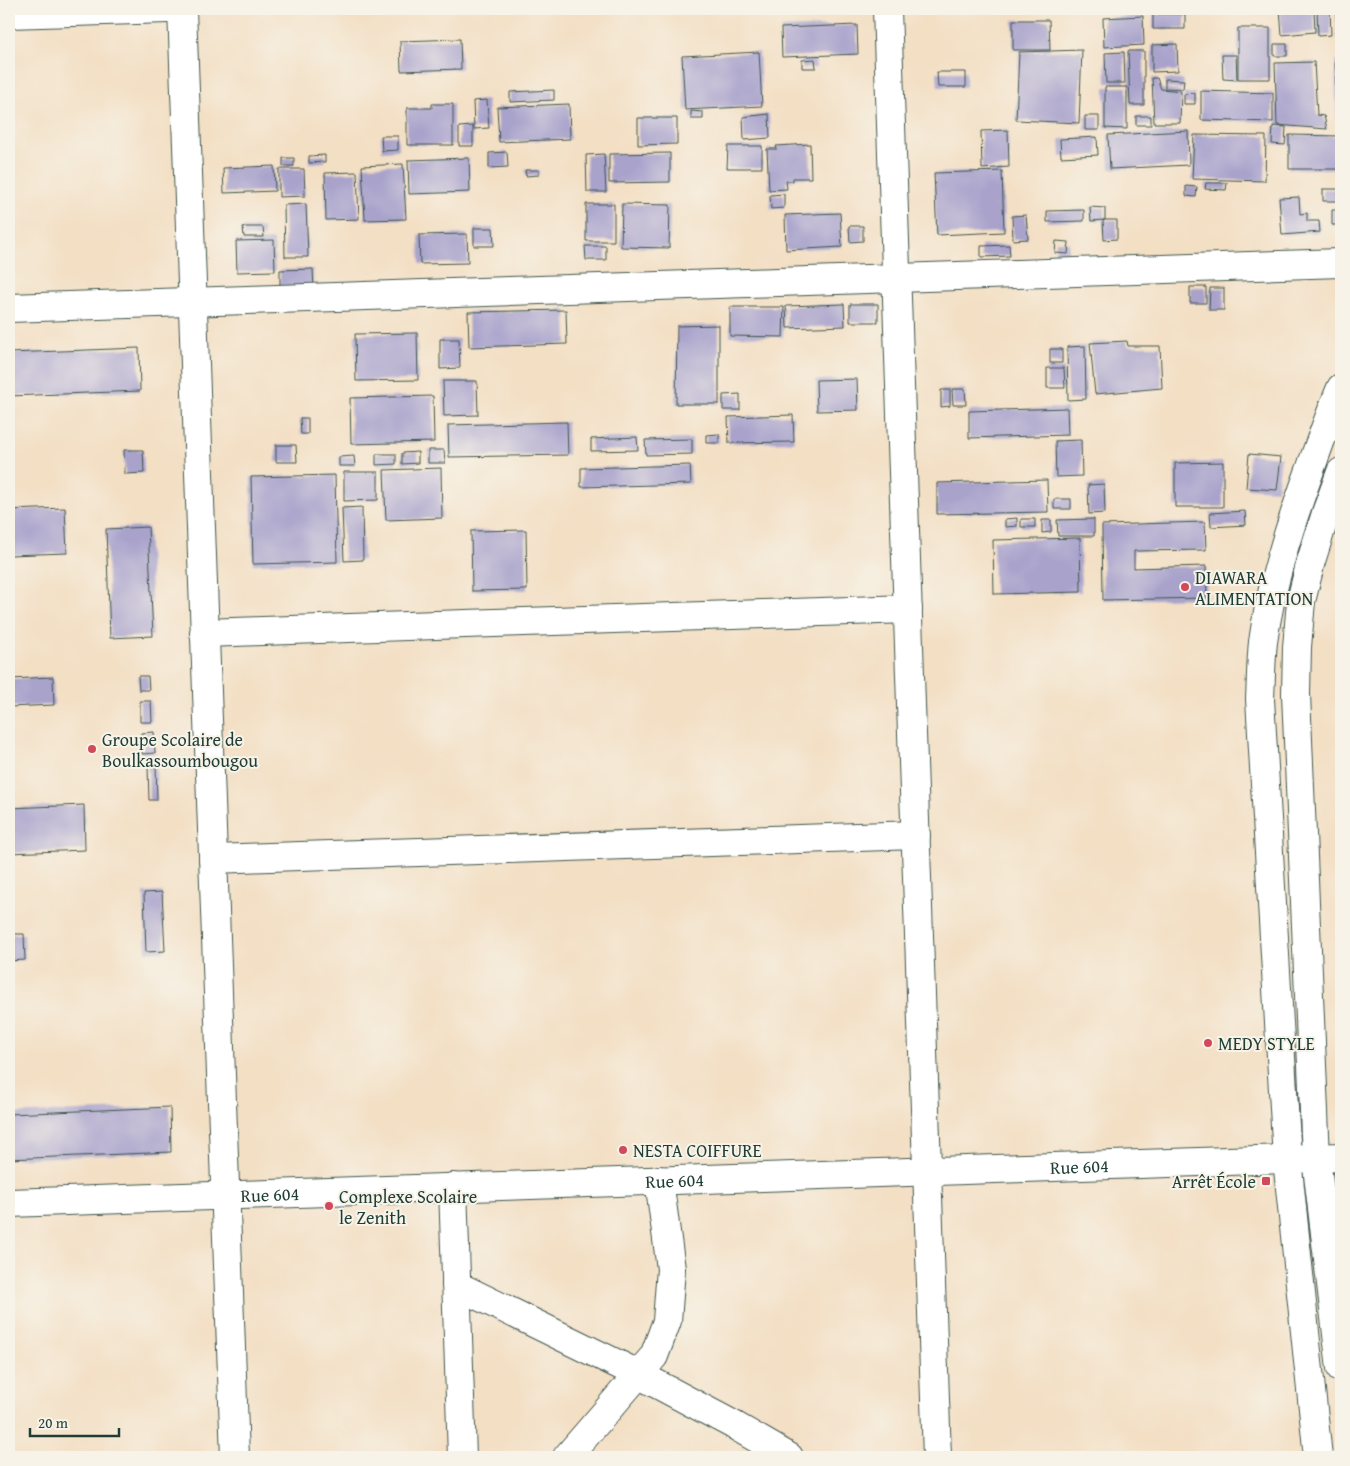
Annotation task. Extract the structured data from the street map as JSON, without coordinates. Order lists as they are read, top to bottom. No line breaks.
{"streets":{"street":["Rue 604"]},"places":{"other":["DIAWARA ALIMENTATION","Groupe Scolaire de Boulkassoumbougou","MEDY STYLE","NESTA COIFFURE","Complexe Scolaire le Zenith"],"transit":["Arrêt École"]},"scale_bar":"20 m"}
